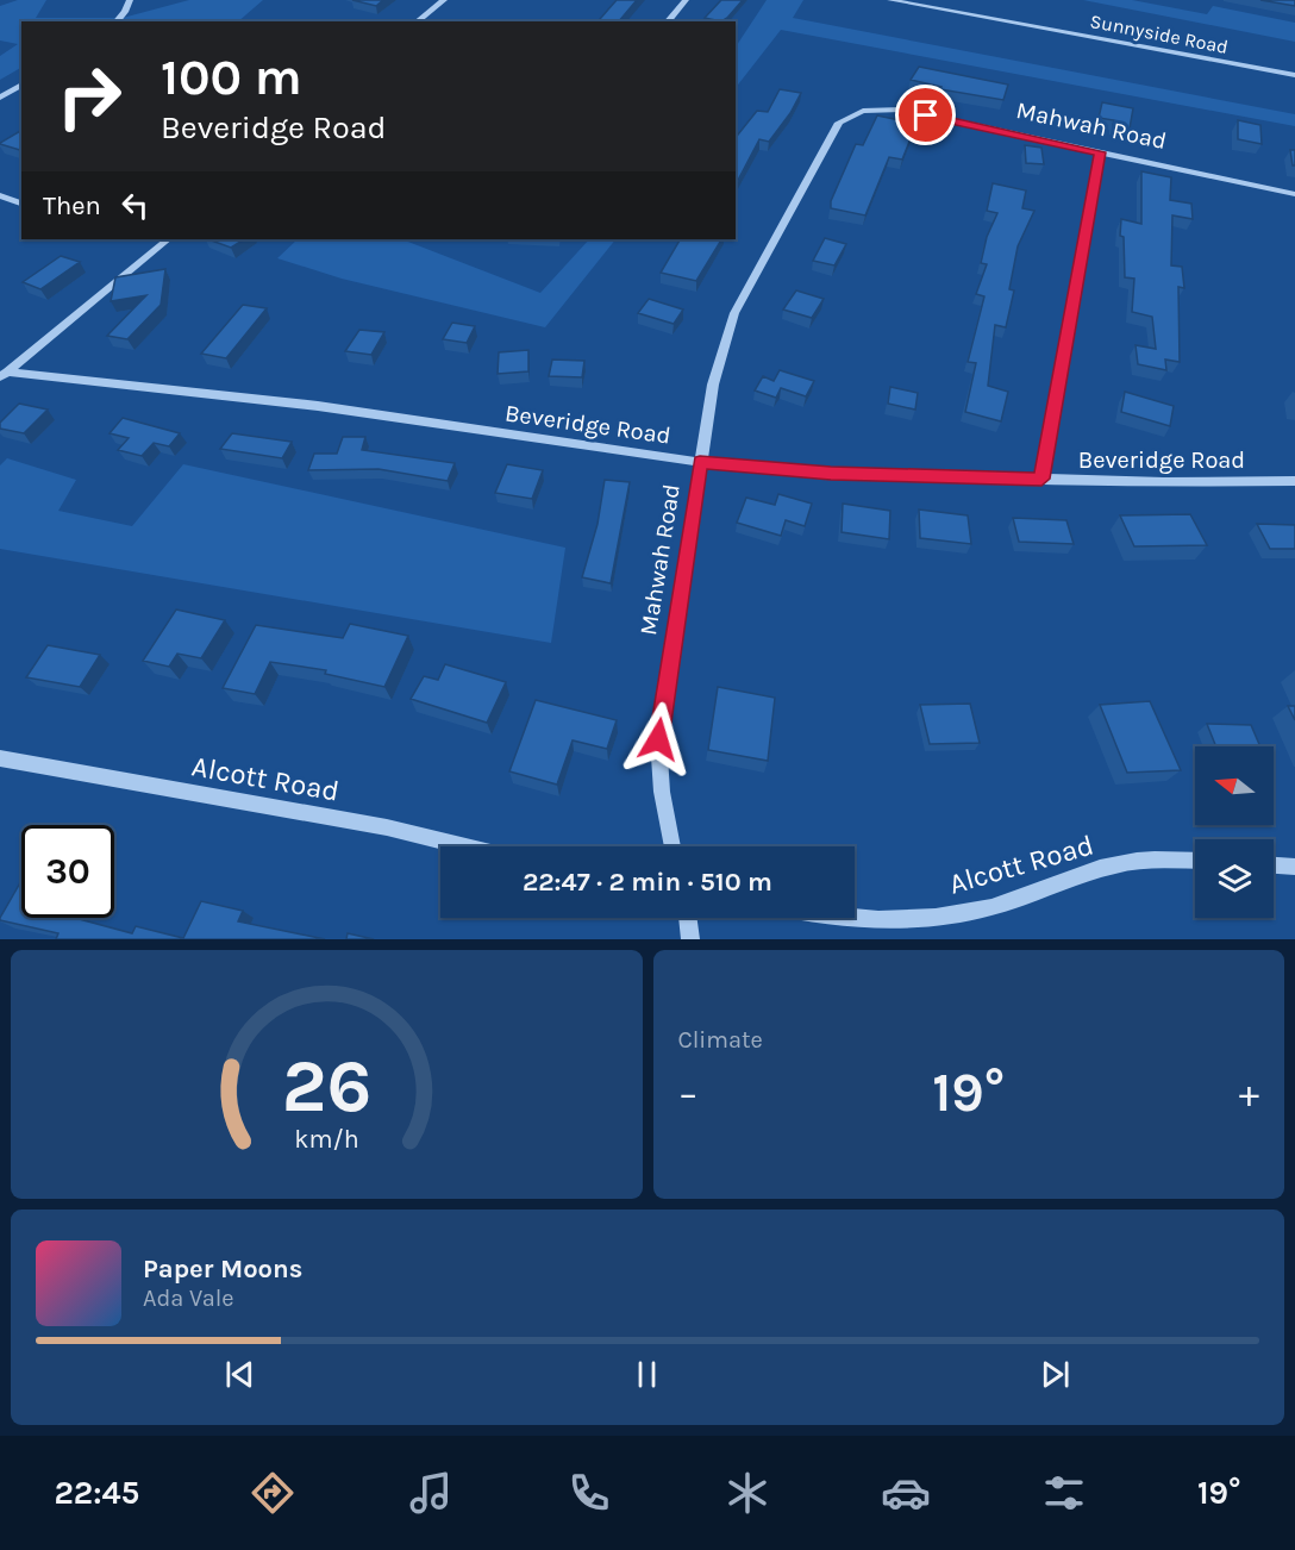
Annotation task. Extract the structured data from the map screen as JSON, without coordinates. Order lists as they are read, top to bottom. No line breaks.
{"streets":{"street":["Sunnyside Road","Mahwah Road","Beveridge Road","Alcott Road"]},"crossings":[["Mahwah Road","Beveridge Road"]],"north":"left","page":{"turn":["100 m","Beveridge Road"],"then":"Then","limit":"30","trip":"22:47 · 2 min · 510 m","tile":"Climate","heat":["−","19°","+"],"song":["Paper Moons","Ada Vale"],"tabs":["22:45","19°"],"gauge":["26","km/h"]}}
